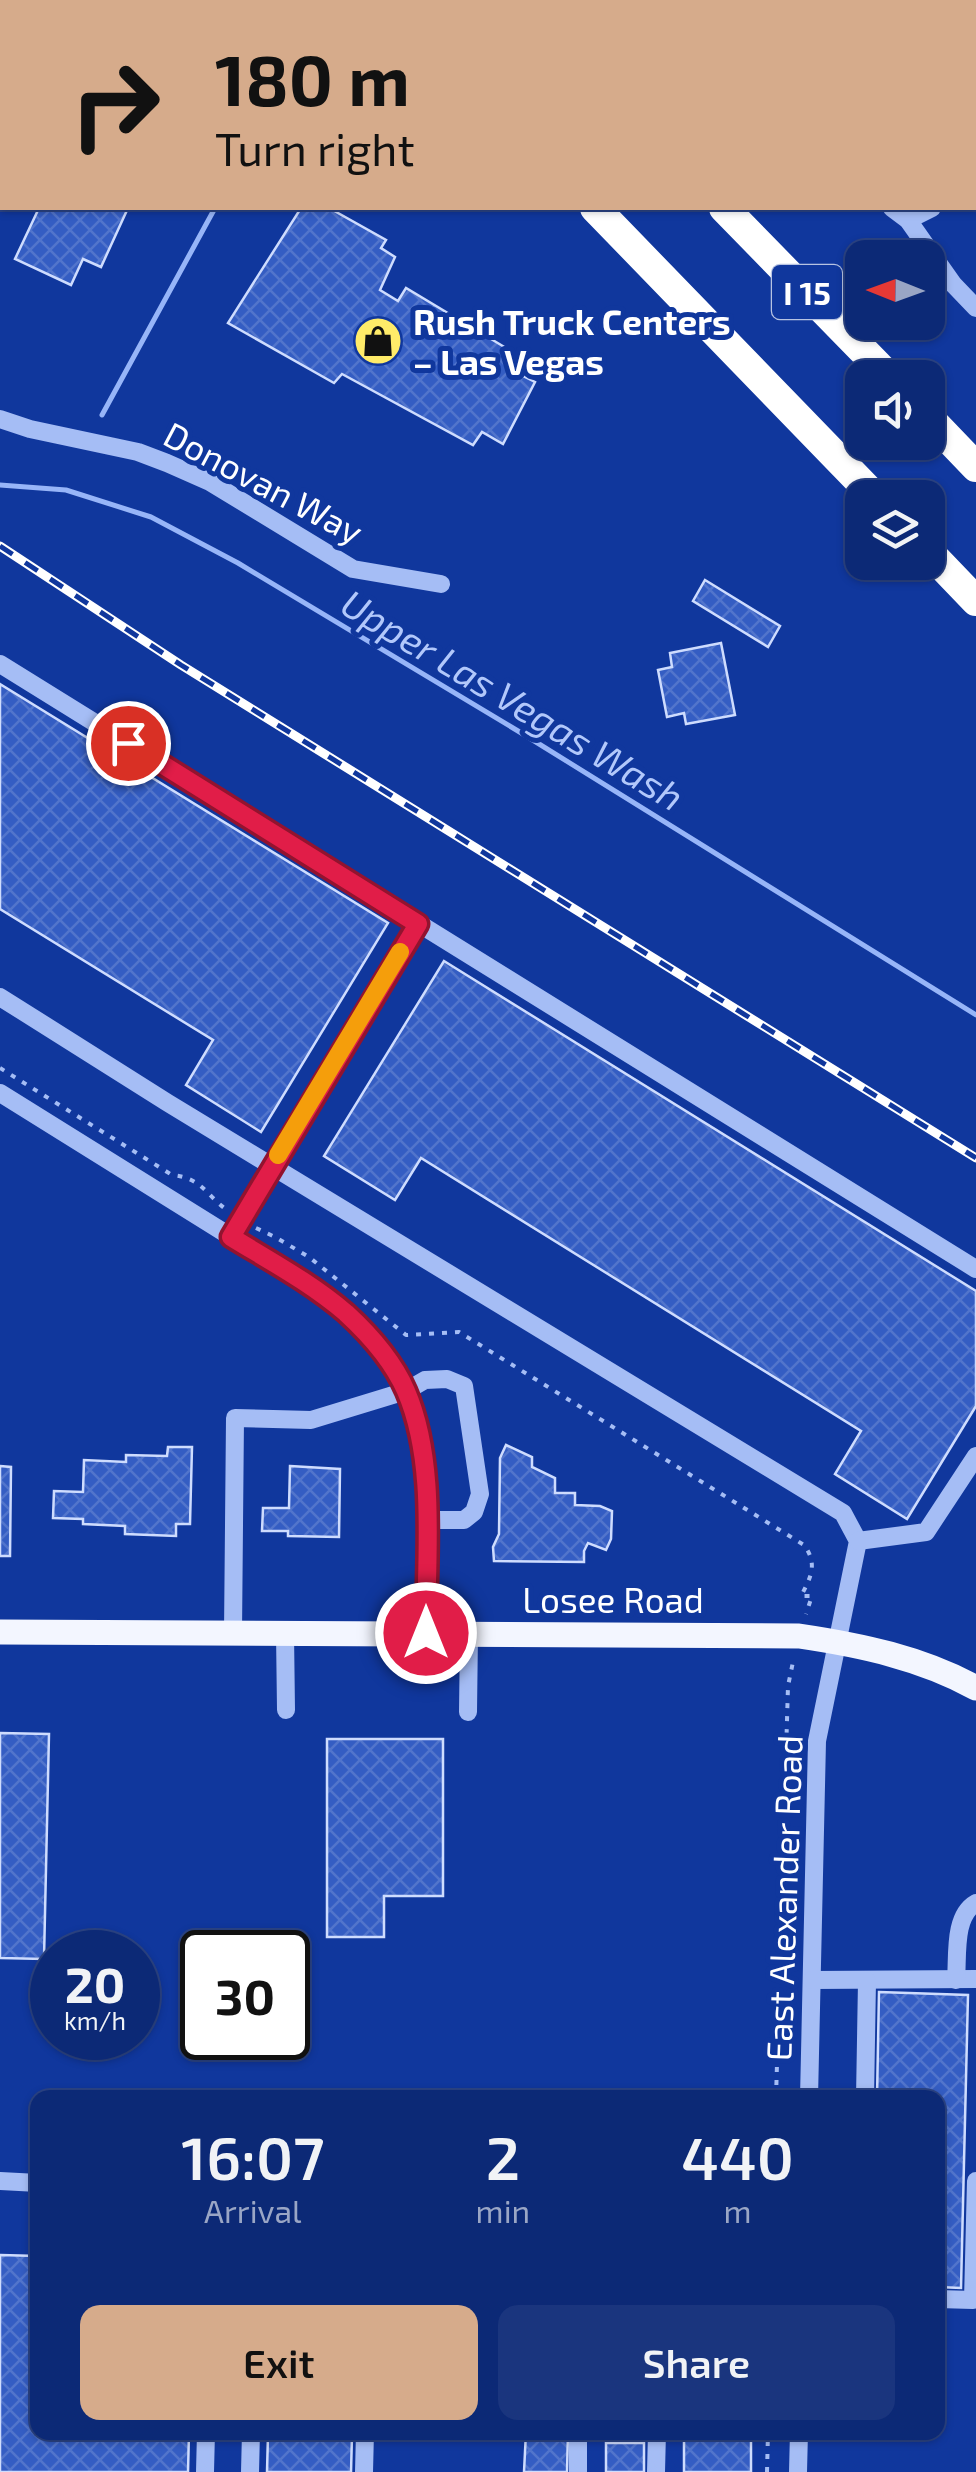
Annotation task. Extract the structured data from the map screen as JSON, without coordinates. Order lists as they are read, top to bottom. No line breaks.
{"streets":{"highway":["I 15"],"main road":["Losee Road"],"street":["Donovan Way","East Alexander Road"]},"crossings":[["Losee Road","East Alexander Road"]],"water":["Upper Las Vegas Wash"],"places":{"shop":["Rush Truck Centers – Las Vegas"]},"north":"left","page":{"turn":["180 m","Turn right"],"speed":"20 km/h","limit":"30","eta":["16:07","Arrival","2","min","440","m"],"buttons":["Exit","Share"]}}
